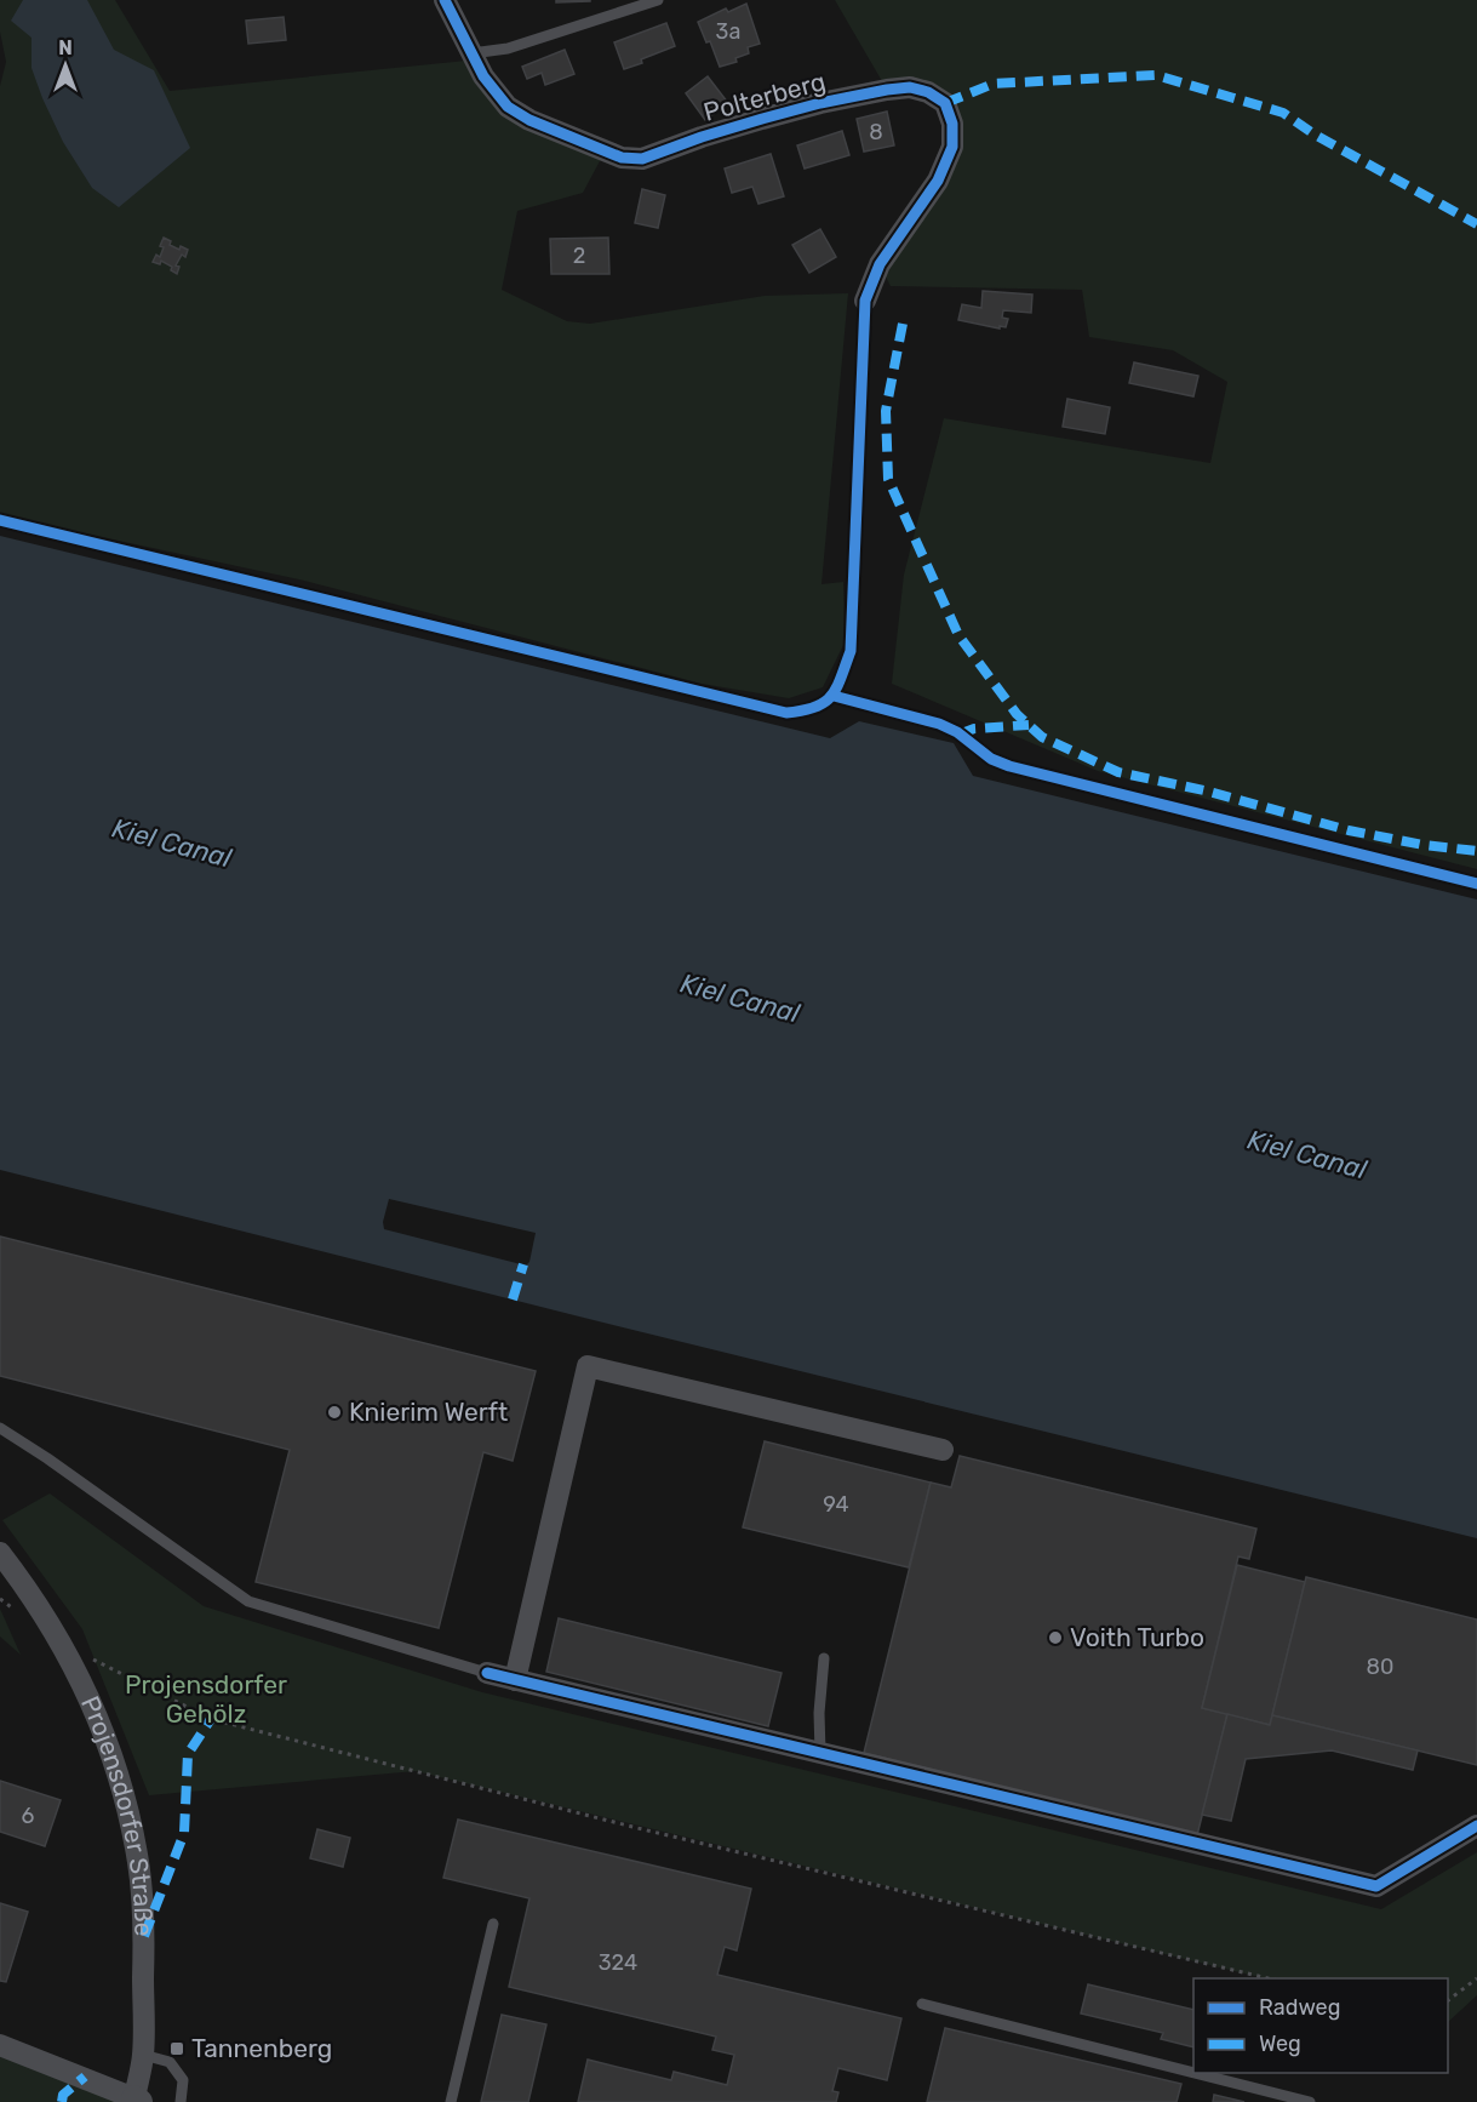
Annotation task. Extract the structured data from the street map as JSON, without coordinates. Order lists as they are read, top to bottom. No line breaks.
{"streets":{"street":["Polterberg","Projensdorfer Straße"]},"water":["Kiel Canal"],"parks":["Projensdorfer Gehölz"],"places":{"other":["Knierim Werft","Voith Turbo"],"transit":["Tannenberg"]},"house_numbers":["3a","8","2","94","80","6","324"],"legend":["Radweg","Weg"],"north":"top"}
